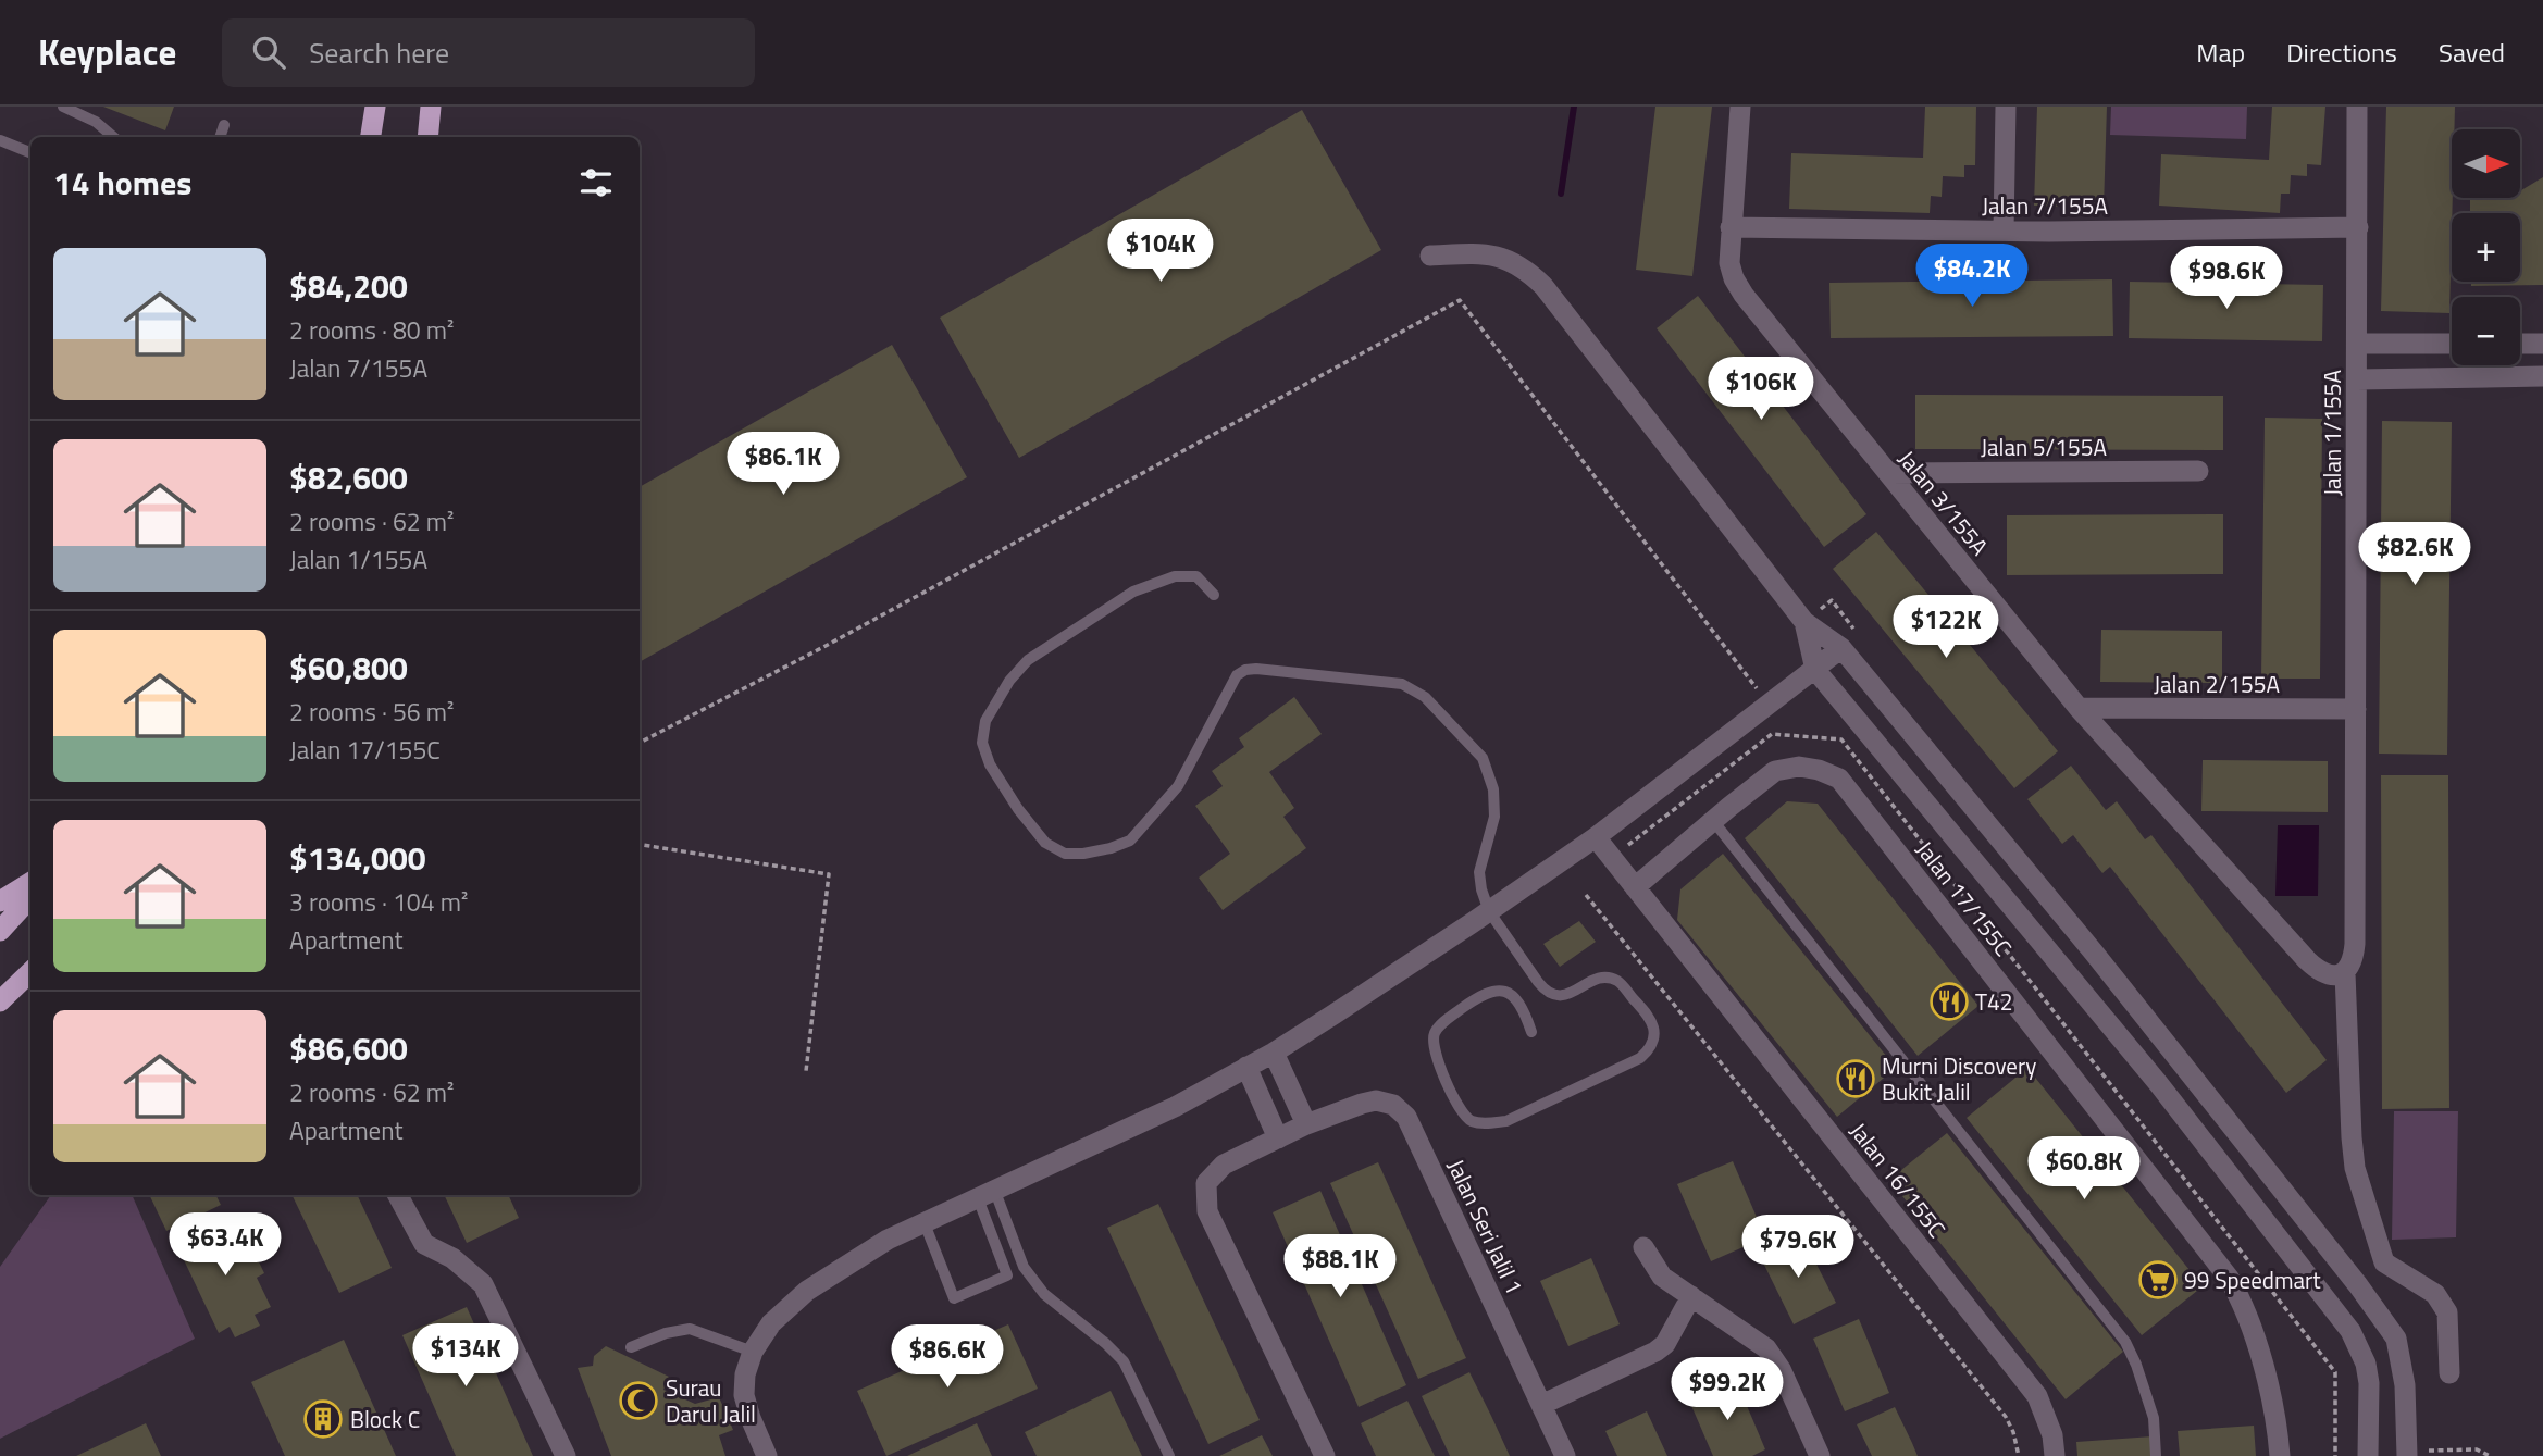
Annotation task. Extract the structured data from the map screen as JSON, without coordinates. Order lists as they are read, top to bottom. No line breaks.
{"streets":{"street":["Jalan 7/155A","Jalan 1/155A","Jalan 5/155A","Jalan 3/155A","Jalan 2/155A","Jalan 17/155C","Jalan 16/155C","Jalan Seri Jalil 1"]},"crossings":[["Jalan 7/155A","Jalan 1/155A"],["Jalan 7/155A","Jalan 3/155A"],["Jalan 1/155A","Jalan 3/155A"],["Jalan 1/155A","Jalan 2/155A"],["Jalan 5/155A","Jalan 3/155A"],["Jalan 3/155A","Jalan 2/155A"],["Jalan 17/155C","Jalan 16/155C"]],"places":{"restaurant":["T42","Murni Discovery Bukit Jalil"],"supermarket":["99 Speedmart"],"mosque":["Surau Darul Jalil"],"building":["Block C"]},"north":"right","page":{"header":"Keyplace","search":"Search here","nav":["Map","Directions","Saved"],"map_buttons":["+","−"],"heading":"14 homes","price":["$104K","$84.2K","$98.6K","$106K","$86.1K","$82.6K","$122K","$60.8K","$63.4K","$79.6K","$88.1K","$134K","$86.6K","$99.2K"],"list":[{"name":"$84,200","note":"2 rooms · 80 m² · Jalan 7/155A"},{"name":"$82,600","note":"2 rooms · 62 m² · Jalan 1/155A"},{"name":"$60,800","note":"2 rooms · 56 m² · Jalan 17/155C"},{"name":"$134,000","note":"3 rooms · 104 m² · Apartment"},{"name":"$86,600","note":"2 rooms · 62 m² · Apartment"}]}}
